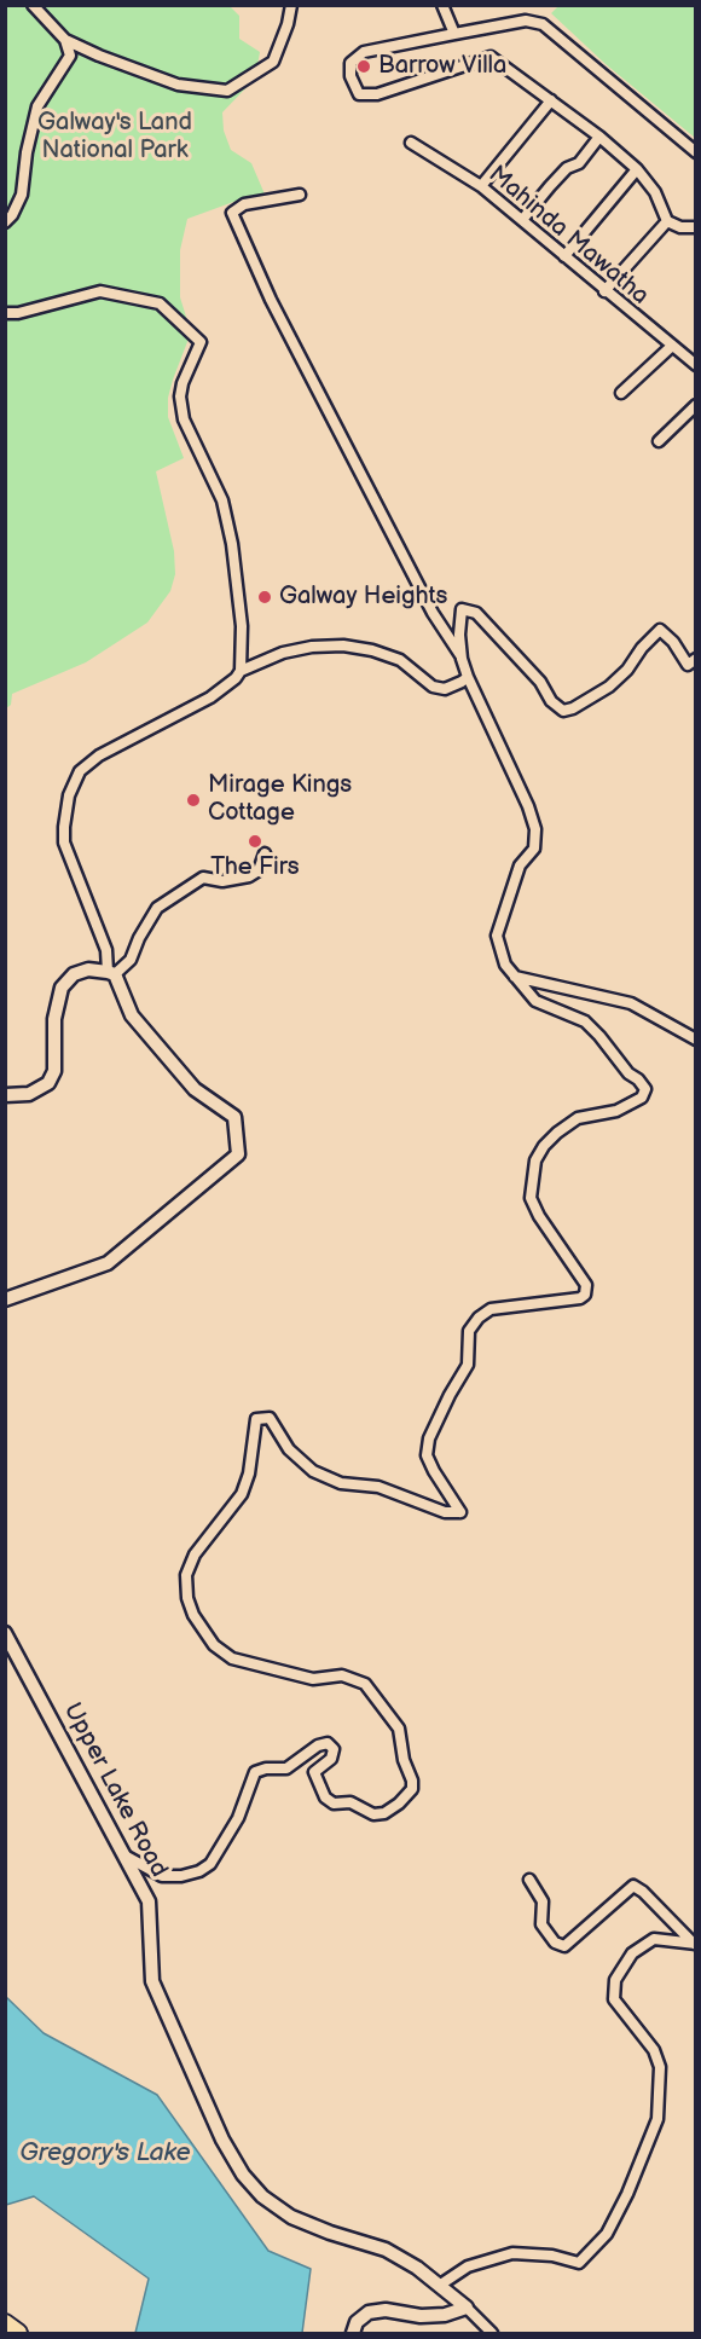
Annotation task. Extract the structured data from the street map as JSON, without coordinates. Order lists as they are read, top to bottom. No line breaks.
{"streets":{"street":["Mahinda Mawatha","Upper Lake Road"]},"water":["Gregory's Lake"],"parks":["Galway's Land National Park"],"places":["Barrow Villa","Galway Heights","Mirage Kings Cottage","The Firs"]}
